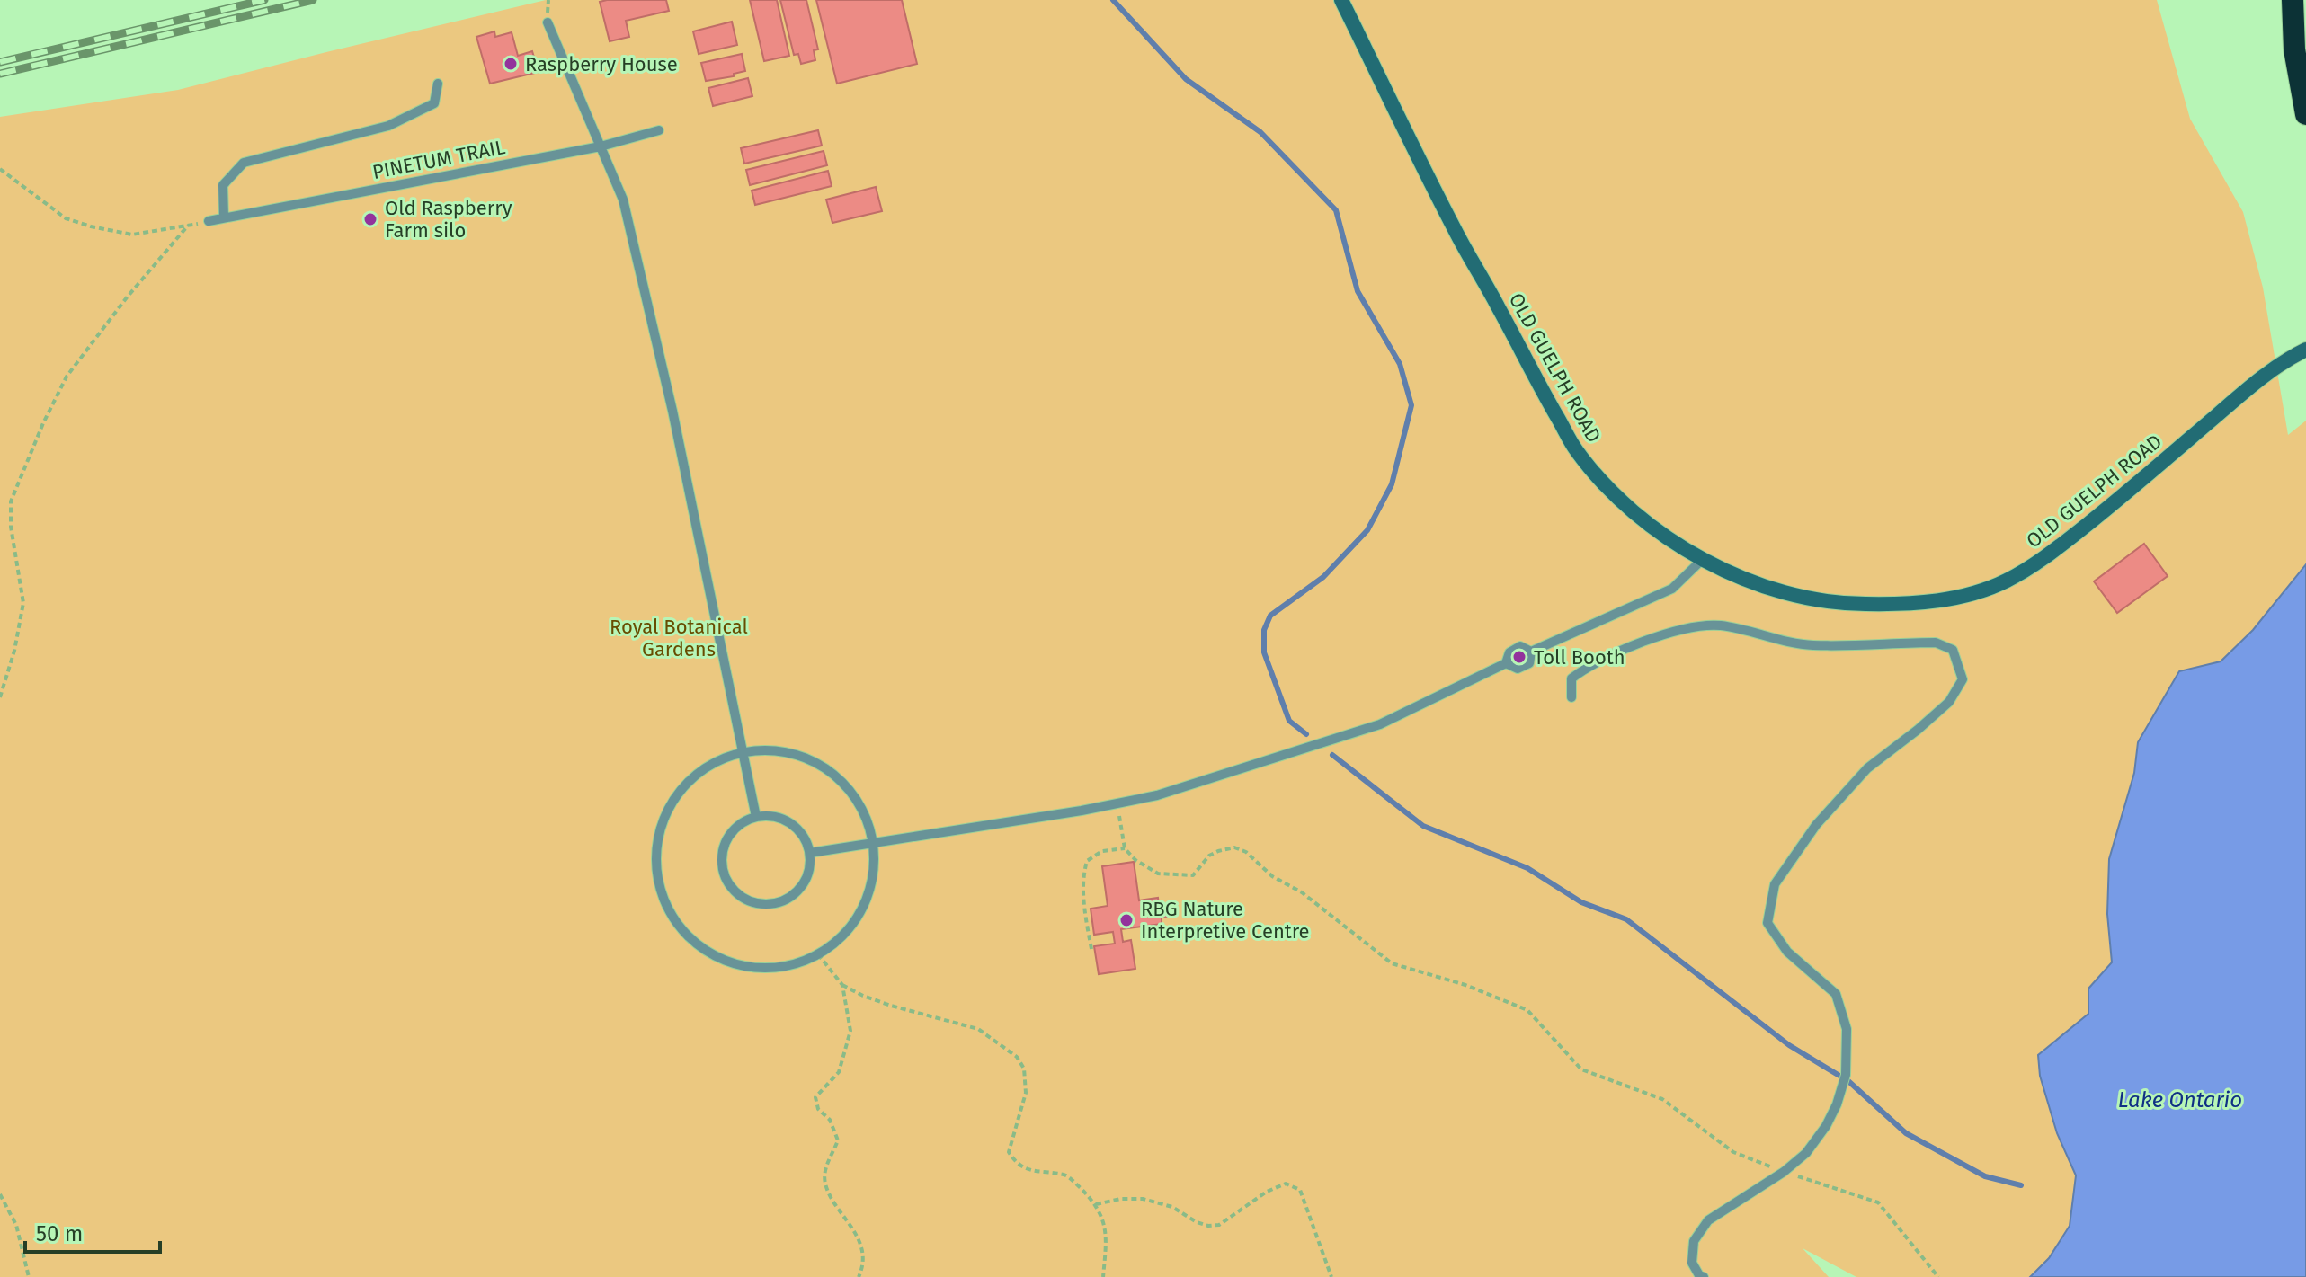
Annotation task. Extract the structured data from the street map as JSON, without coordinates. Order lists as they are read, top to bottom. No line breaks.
{"streets":{"street":["OLD GUELPH ROAD"],"lane":["PINETUM TRAIL"]},"water":["Lake Ontario"],"parks":["Royal Botanical Gardens"],"places":["Raspberry House","Old Raspberry Farm silo","Toll Booth","RBG Nature Interpretive Centre"],"scale_bar":"50 m"}
